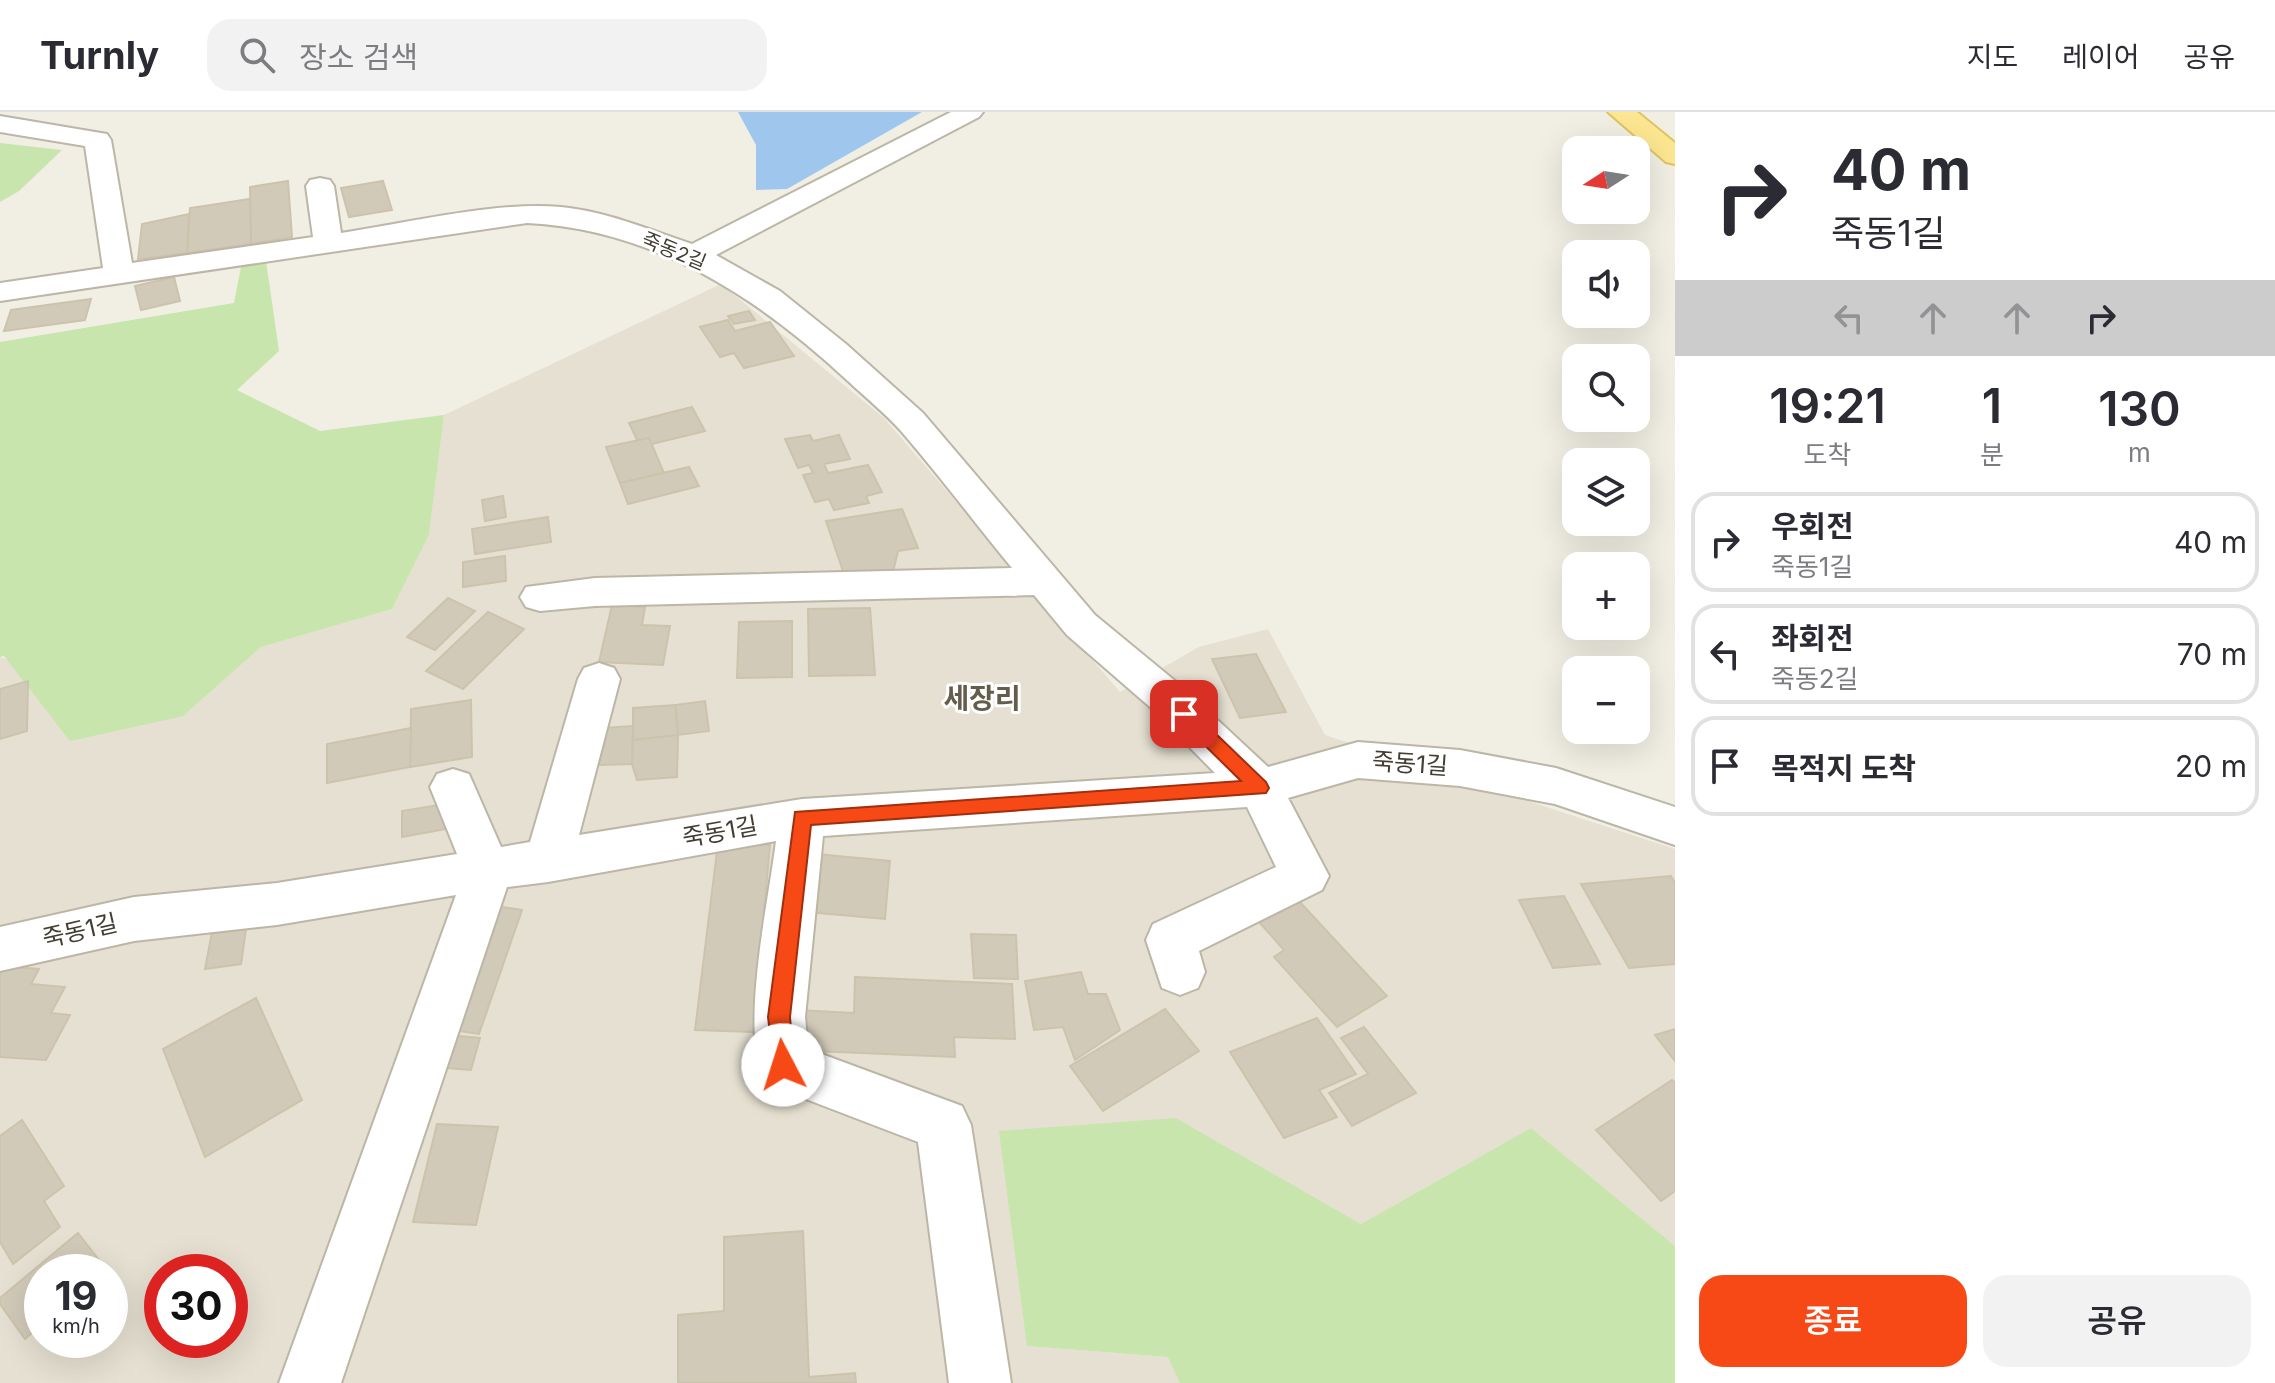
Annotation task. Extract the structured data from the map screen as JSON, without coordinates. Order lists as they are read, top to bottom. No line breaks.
{"streets":{"street":["죽동2길","죽동1길"]},"crossings":[["죽동2길","죽동1길"]],"districts":["세장리"],"north":"left","page":{"header":"Turnly","search":"장소 검색","nav":["지도","레이어","공유"],"turn":["40 m","죽동1길"],"map_buttons":["+","−"],"eta":["19:21","도착","1","분","130","m"],"list":[{"name":"우회전","note":"죽동1길","value":"40 m"},{"name":"좌회전","note":"죽동2길","value":"70 m"},{"name":"목적지 도착","value":"20 m"}],"speed":"19 km/h","limit":"30","buttons":["종료","공유"]}}
